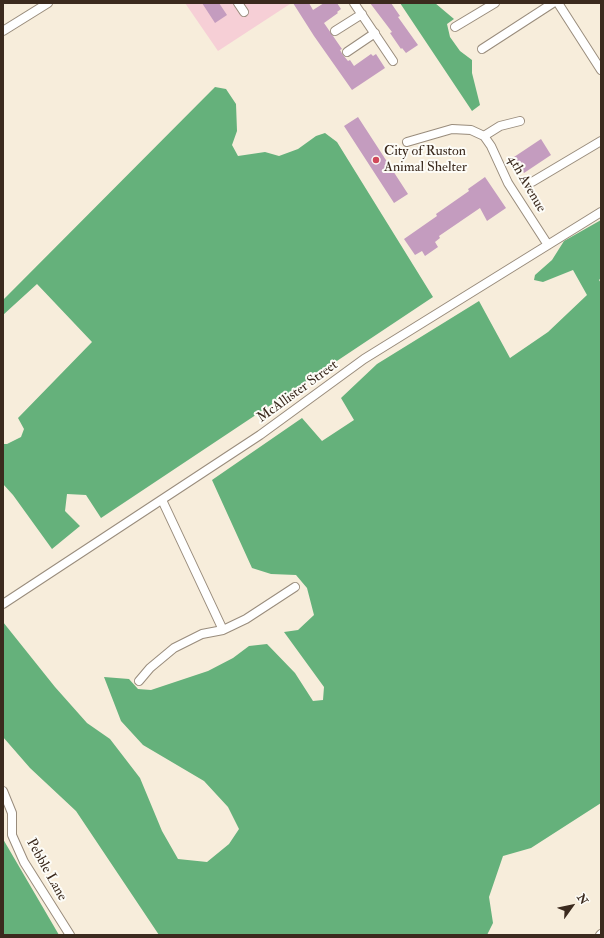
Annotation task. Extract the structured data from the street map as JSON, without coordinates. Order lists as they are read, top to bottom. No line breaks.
{"streets":{"street":["4th Avenue","McAllister Street","Pebble Lane"]},"crossings":[["4th Avenue","McAllister Street"]],"places":["City of Ruston Animal Shelter"],"north":"top right"}
